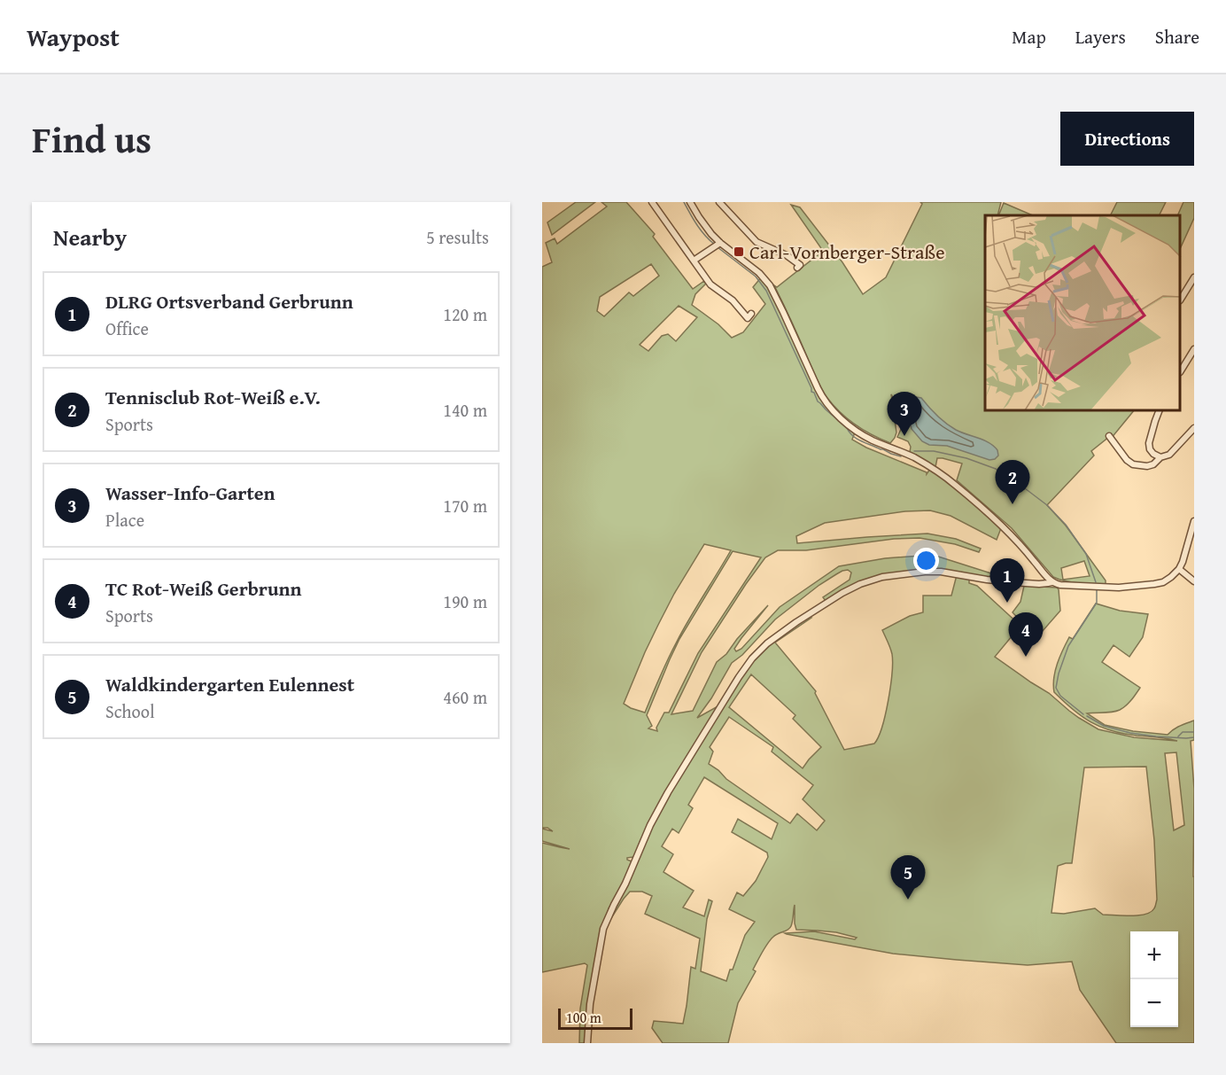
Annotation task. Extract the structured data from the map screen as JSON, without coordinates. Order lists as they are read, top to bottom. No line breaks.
{"places":{"transit":["Carl-Vornberger-Straße"]},"scale_bar":"100 m","page":{"header":"Waypost","nav":["Map","Layers","Share"],"title":"Find us","buttons":"Directions","heading":["Nearby","5 results"],"list":[{"mark":"1","name":"DLRG Ortsverband Gerbrunn","note":"Office","value":"120 m"},{"mark":"2","name":"Tennisclub Rot-Weiß e.V.","note":"Sports","value":"140 m"},{"mark":"3","name":"Wasser-Info-Garten","note":"Place","value":"170 m"},{"mark":"4","name":"TC Rot-Weiß Gerbrunn","note":"Sports","value":"190 m"},{"mark":"5","name":"Waldkindergarten Eulennest","note":"School","value":"460 m"}],"pins":["3","2","1","4","5"],"map_buttons":["+","−"],"scale":"100 m"}}
